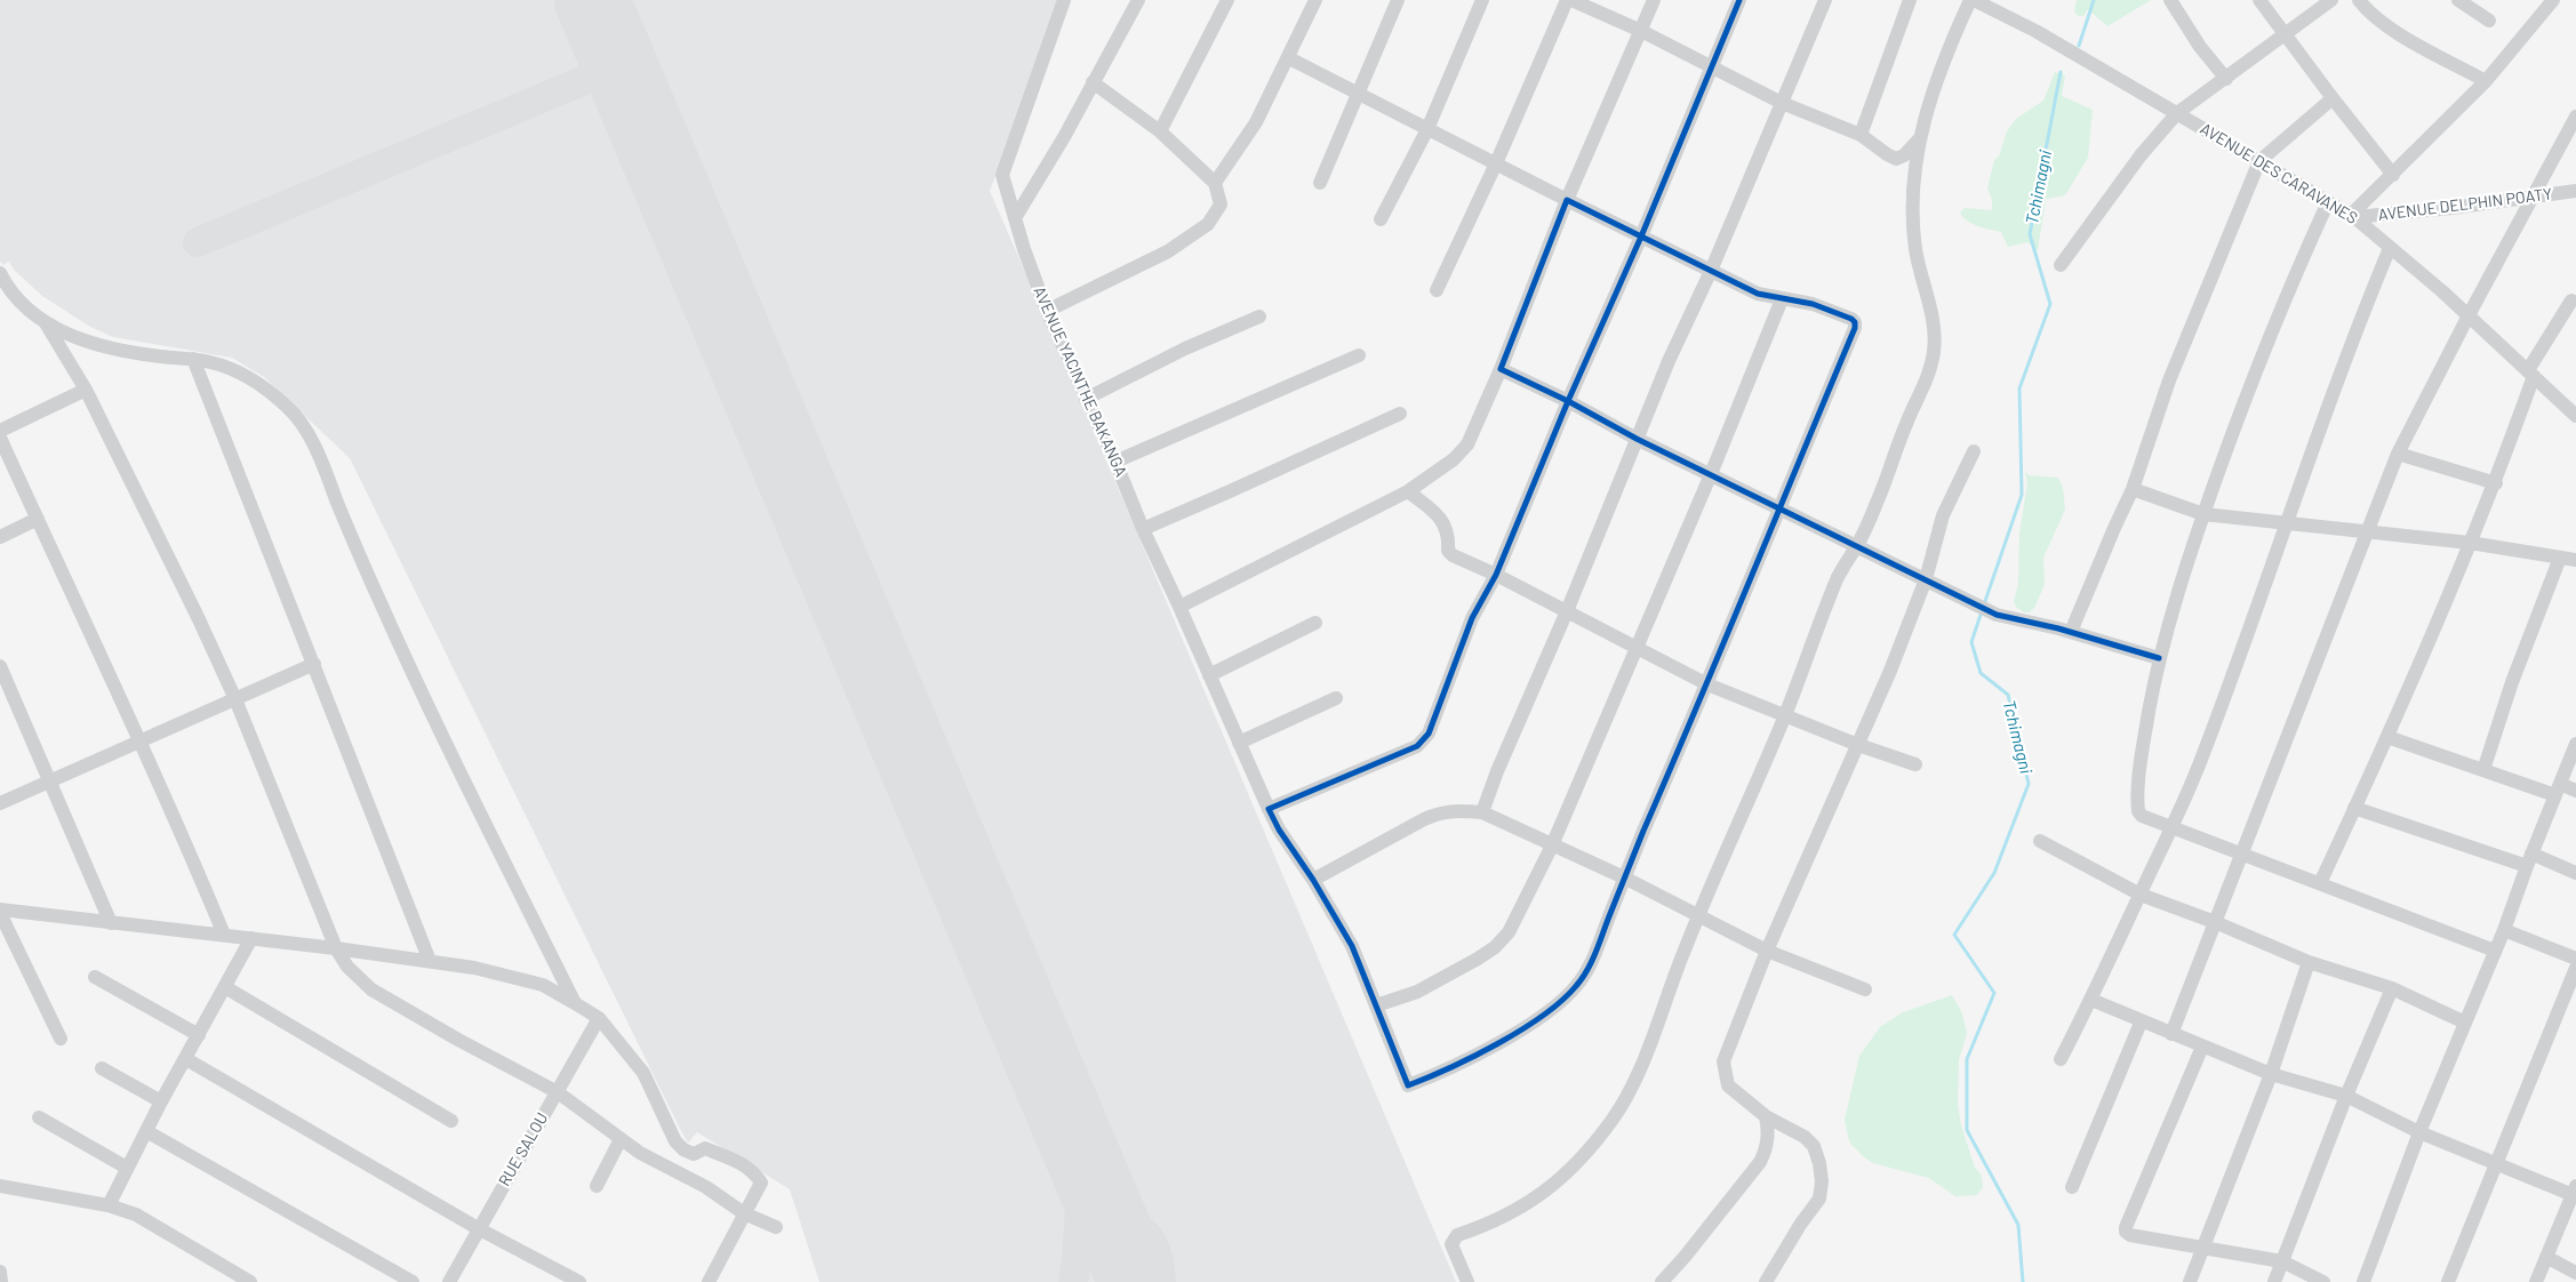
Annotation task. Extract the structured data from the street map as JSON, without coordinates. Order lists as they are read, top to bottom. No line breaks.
{"streets":{"street":["AVENUE DES CARAVANES","AVENUE DELPHIN POATY","AVENUE YACINTHE BAKANGA","RUE SALOU"]},"crossings":[["AVENUE DES CARAVANES","AVENUE DELPHIN POATY"]],"water":["Tchimagni"]}
